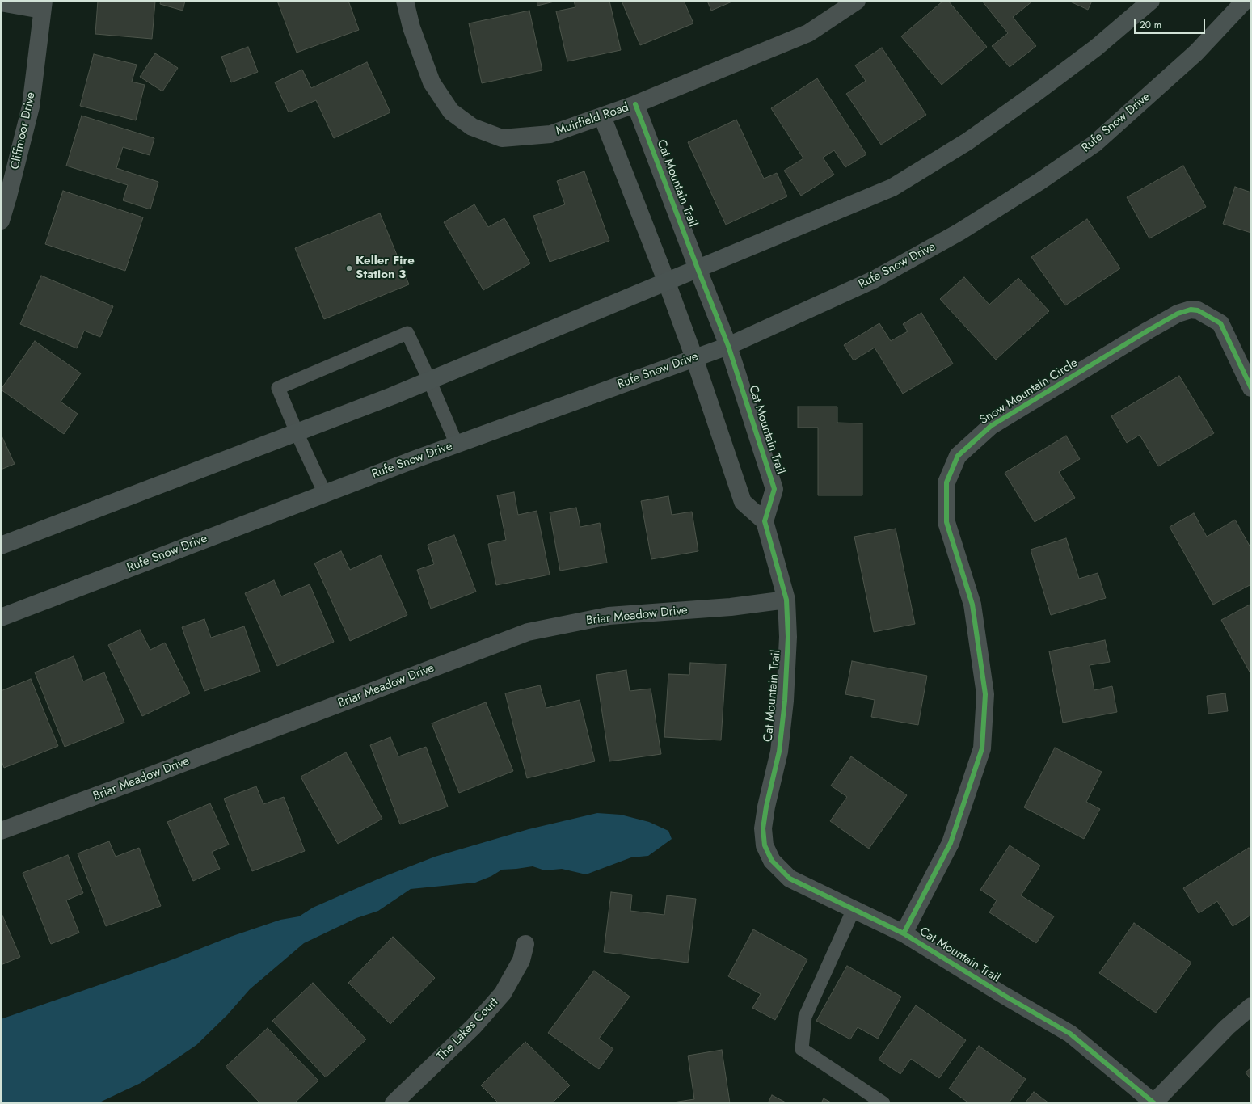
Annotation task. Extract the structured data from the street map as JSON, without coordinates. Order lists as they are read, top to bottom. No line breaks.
{"streets":{"main road":["Rufe Snow Drive"],"street":["Muirfield Road","Cliffmoor Drive","Cat Mountain Trail","Snow Mountain Circle","Briar Meadow Drive","The Lakes Court"]},"crossings":[["Muirfield Road","Cat Mountain Trail"],["Rufe Snow Drive","Cat Mountain Trail"],["Cat Mountain Trail","Snow Mountain Circle"],["Cat Mountain Trail","Briar Meadow Drive"]],"places":["Keller Fire Station 3"],"scale_bar":"20 m"}
